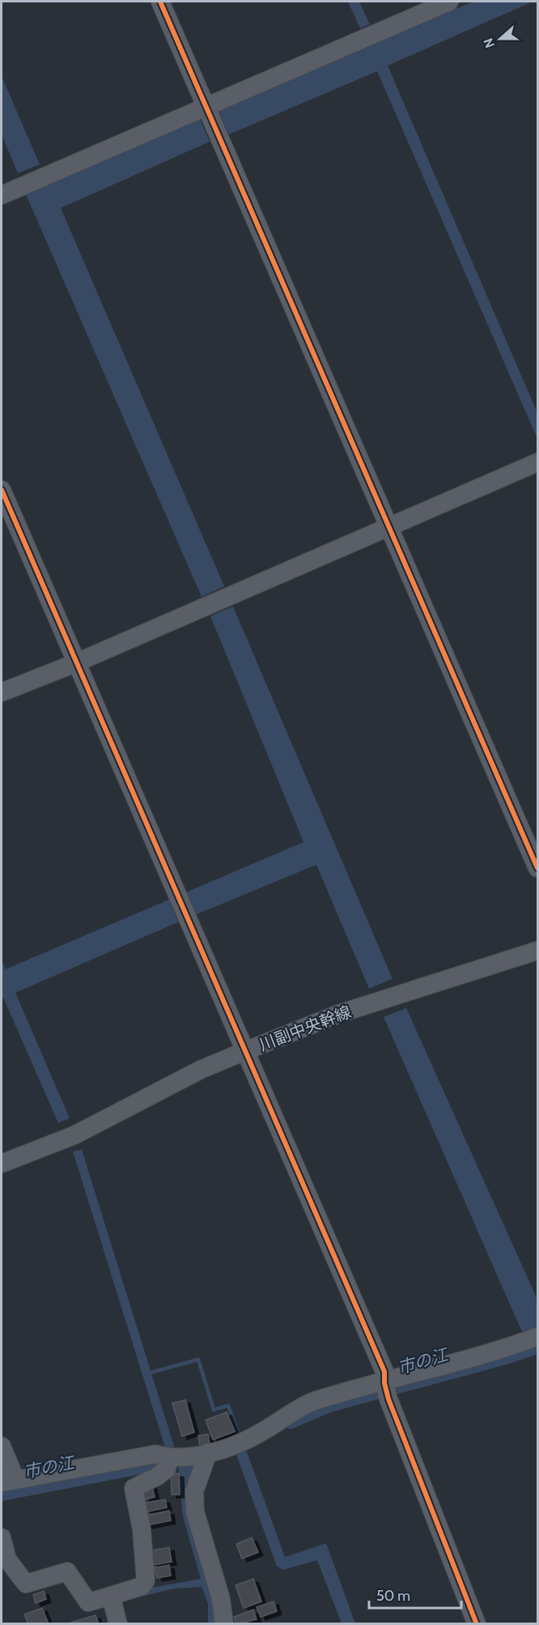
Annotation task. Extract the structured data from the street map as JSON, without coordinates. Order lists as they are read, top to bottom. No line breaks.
{"streets":{"street":["川副中央幹線"]},"water":["市の江"],"scale_bar":"50 m","north":"left"}
